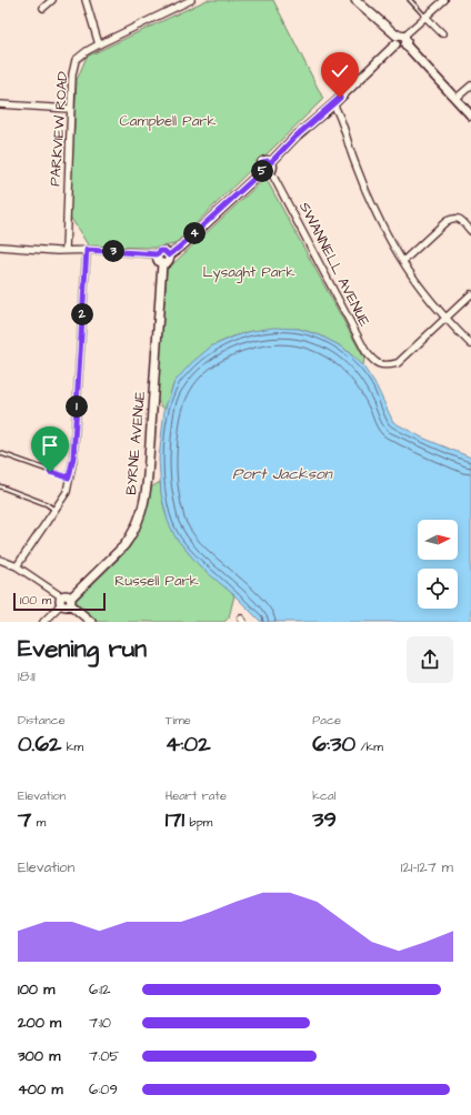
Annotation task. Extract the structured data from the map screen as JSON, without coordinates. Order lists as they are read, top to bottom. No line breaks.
{"streets":{"street":["PARKVIEW ROAD","SWANNELL AVENUE","BYRNE AVENUE"]},"water":["Port Jackson"],"parks":["Campbell Park","Lysaght Park","Russell Park"],"scale_bar":"100 m","north":"right","page":{"pins":["5","4","3","2","1"],"scale":"100 m","heading":["Evening run","18:11"],"stats":[["Distance","0.62 km"],["Time","4:02"],["Pace","6:30 /km"],["Elevation","7 m"],["Heart rate","171 bpm"],["kcal","39"]],"chart":["Elevation","121–127 m"],"list":[{"name":"100 m","note":"6:12"},{"name":"200 m","note":"7:10"},{"name":"300 m","note":"7:05"},{"name":"400 m","note":"6:09"}]}}
